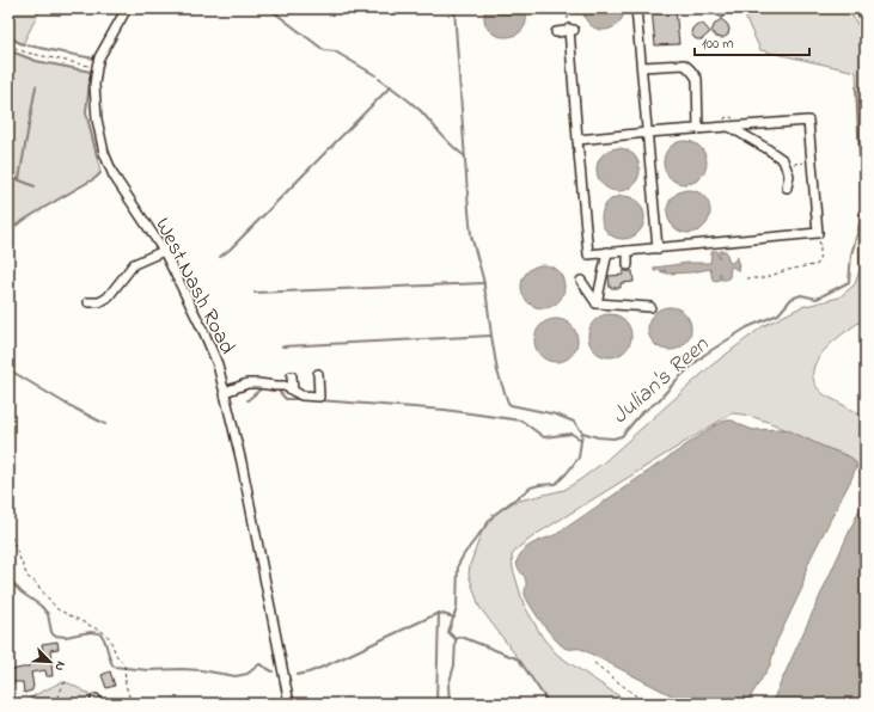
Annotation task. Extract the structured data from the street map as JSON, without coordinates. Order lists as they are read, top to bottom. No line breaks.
{"streets":{"street":["West Nash Road"]},"water":["Julian's Reen"],"scale_bar":"100 m","north":"bottom right"}
